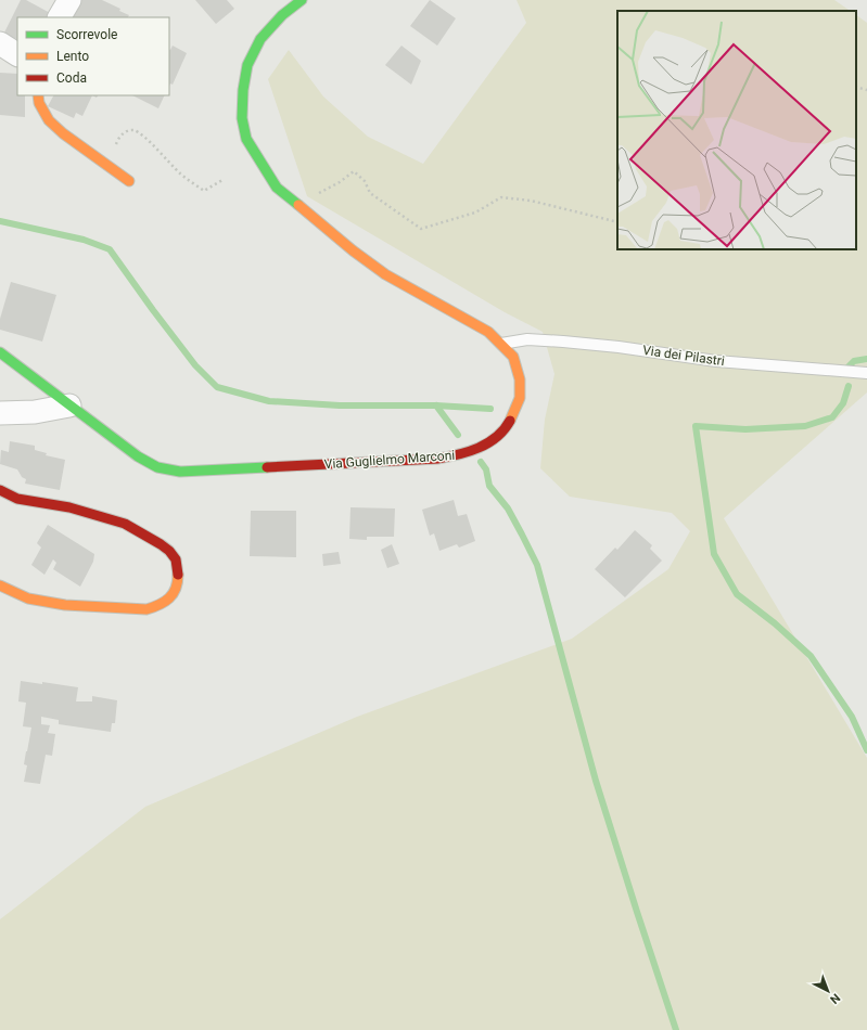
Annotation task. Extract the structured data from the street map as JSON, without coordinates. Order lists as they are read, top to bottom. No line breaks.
{"streets":{"street":["Via Guglielmo Marconi"],"lane":["Via dei Pilastri"]},"crossings":[["Via dei Pilastri","Via Guglielmo Marconi"]],"legend":["Scorrevole","Lento","Coda"],"north":"bottom right"}
